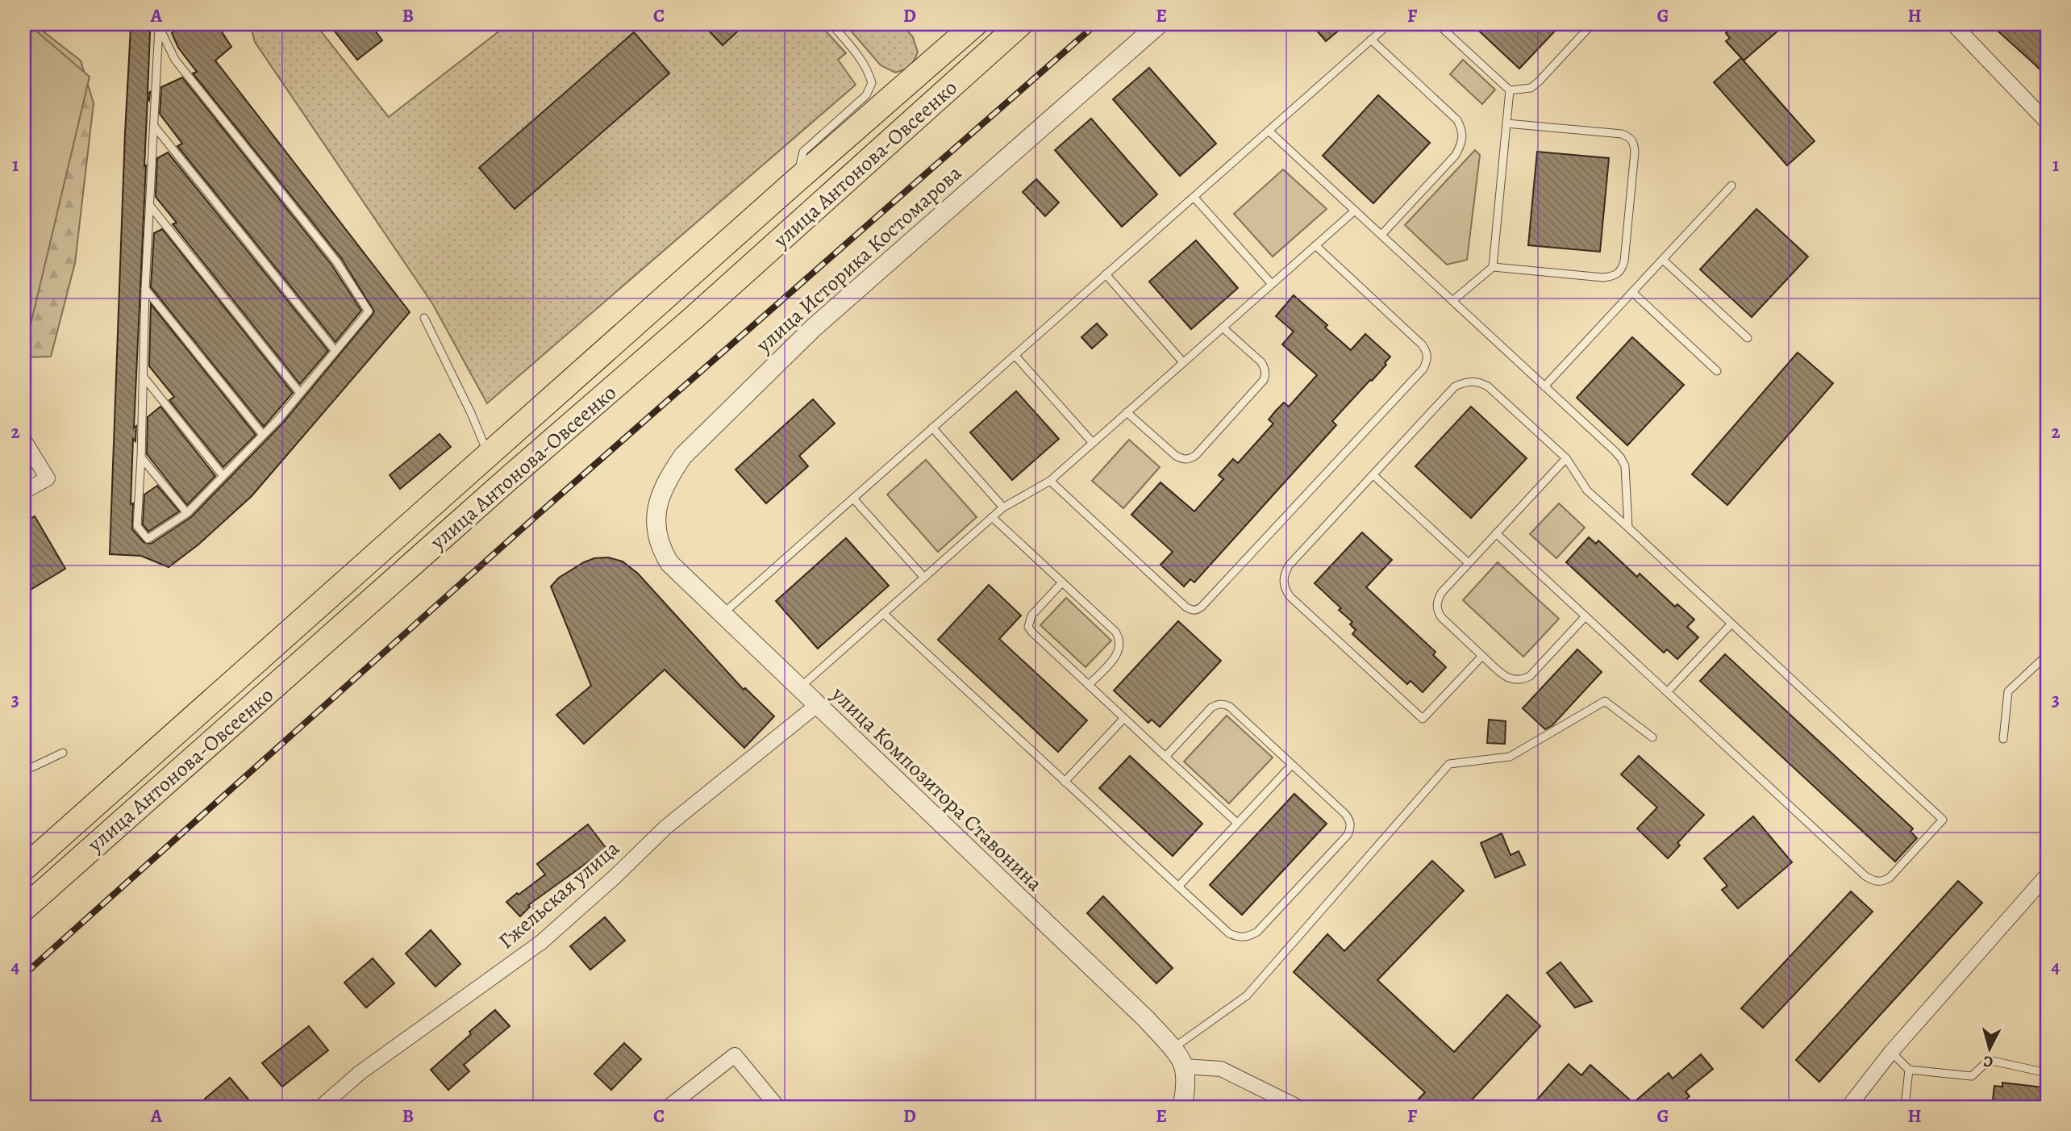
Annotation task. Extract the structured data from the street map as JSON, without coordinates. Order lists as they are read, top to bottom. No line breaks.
{"streets":{"highway":["улица Антонова-Овсеенко"],"street":["улица Историка Костомарова","улица Композитора Ставонина","Гжельская улица"]},"crossings":[["улица Историка Костомарова","улица Композитора Ставонина"],["улица Композитора Ставонина","Гжельская улица"]],"north":"bottom","grid":{"columns":["A","B","C","D","E","F","G","H"],"rows":["1","2","3","4"]}}
